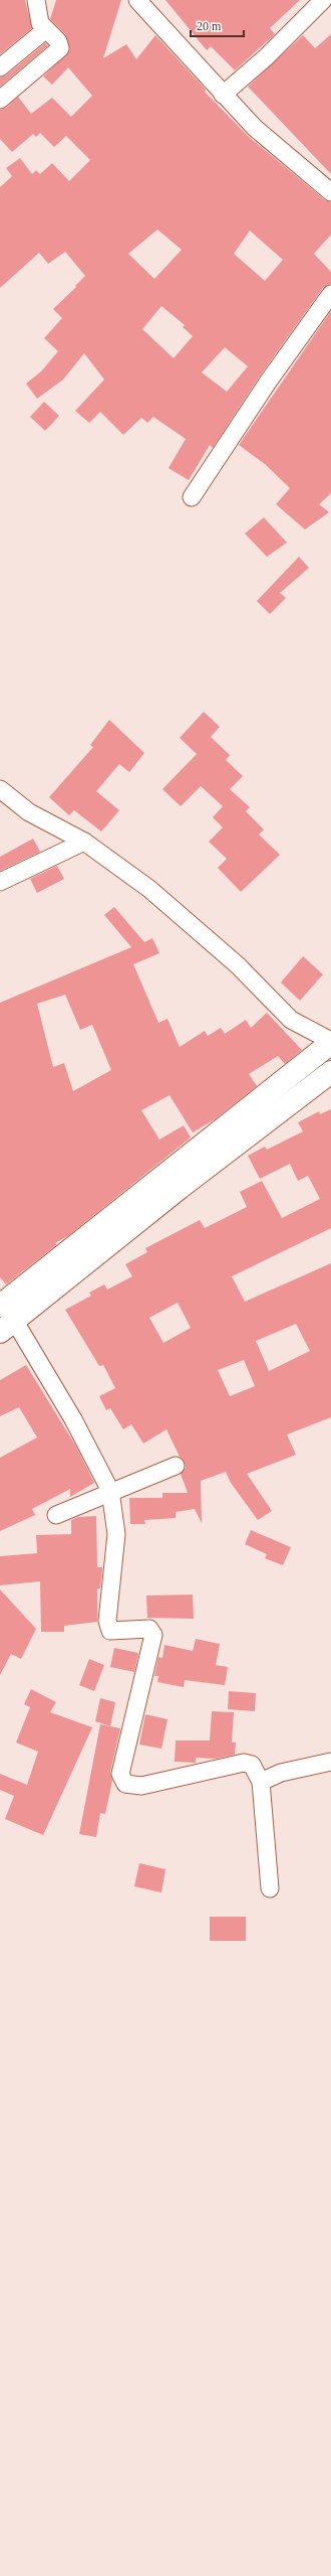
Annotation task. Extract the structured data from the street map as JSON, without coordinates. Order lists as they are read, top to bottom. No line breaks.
{"scale_bar":"20 m"}
